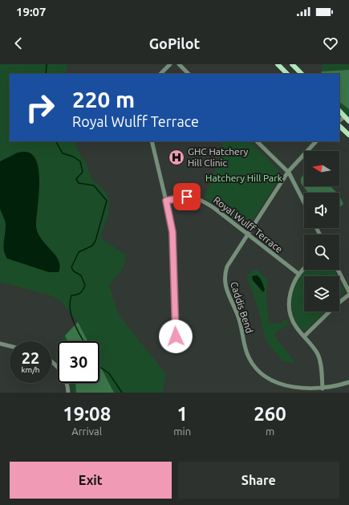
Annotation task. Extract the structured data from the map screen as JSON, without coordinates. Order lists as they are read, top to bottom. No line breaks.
{"streets":{"street":["Royal Wulff Terrace","Caddis Bend"]},"crossings":[["Royal Wulff Terrace","Caddis Bend"]],"parks":["Hatchery Hill Park"],"places":{"hospital":["GHC Hatchery Hill Clinic"]},"north":"left","page":{"status":"19:07","header":"GoPilot","turn":["220 m","Royal Wulff Terrace"],"speed":"22 km/h","limit":"30","eta":["19:08","Arrival","1","min","260","m"],"buttons":["Exit","Share"]}}
